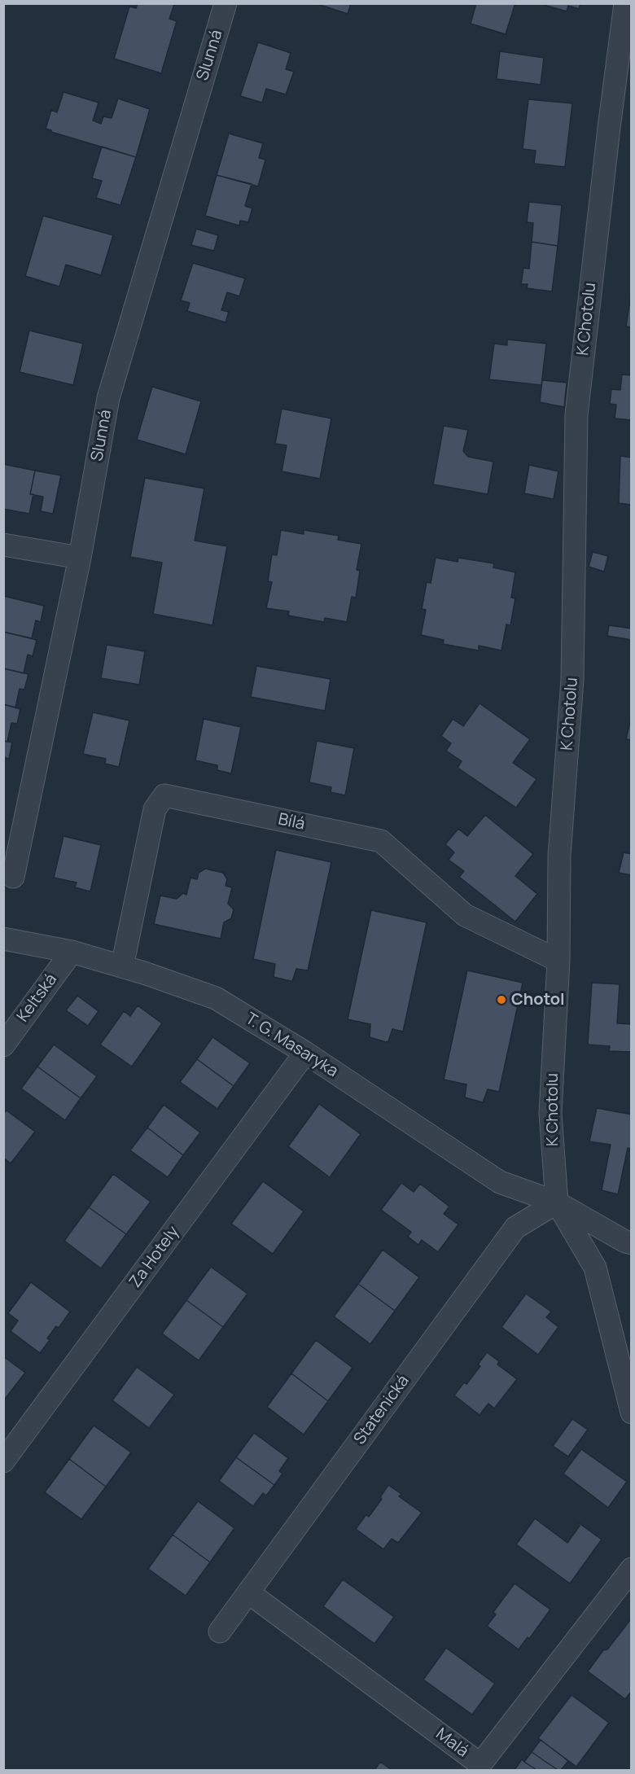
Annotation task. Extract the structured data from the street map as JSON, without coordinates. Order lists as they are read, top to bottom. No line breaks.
{"streets":{"street":["Slunná","K Chotolu","Bílá","Keltská","T. G. Masaryka","Za Hotely","Statenická","Malá"]},"crossings":[["K Chotolu","Bílá"],["K Chotolu","T. G. Masaryka"],["K Chotolu","Statenická"],["Bílá","T. G. Masaryka"],["Keltská","T. G. Masaryka"],["T. G. Masaryka","Za Hotely"],["T. G. Masaryka","Statenická"],["Statenická","Malá"]],"places":["Chotol"]}
